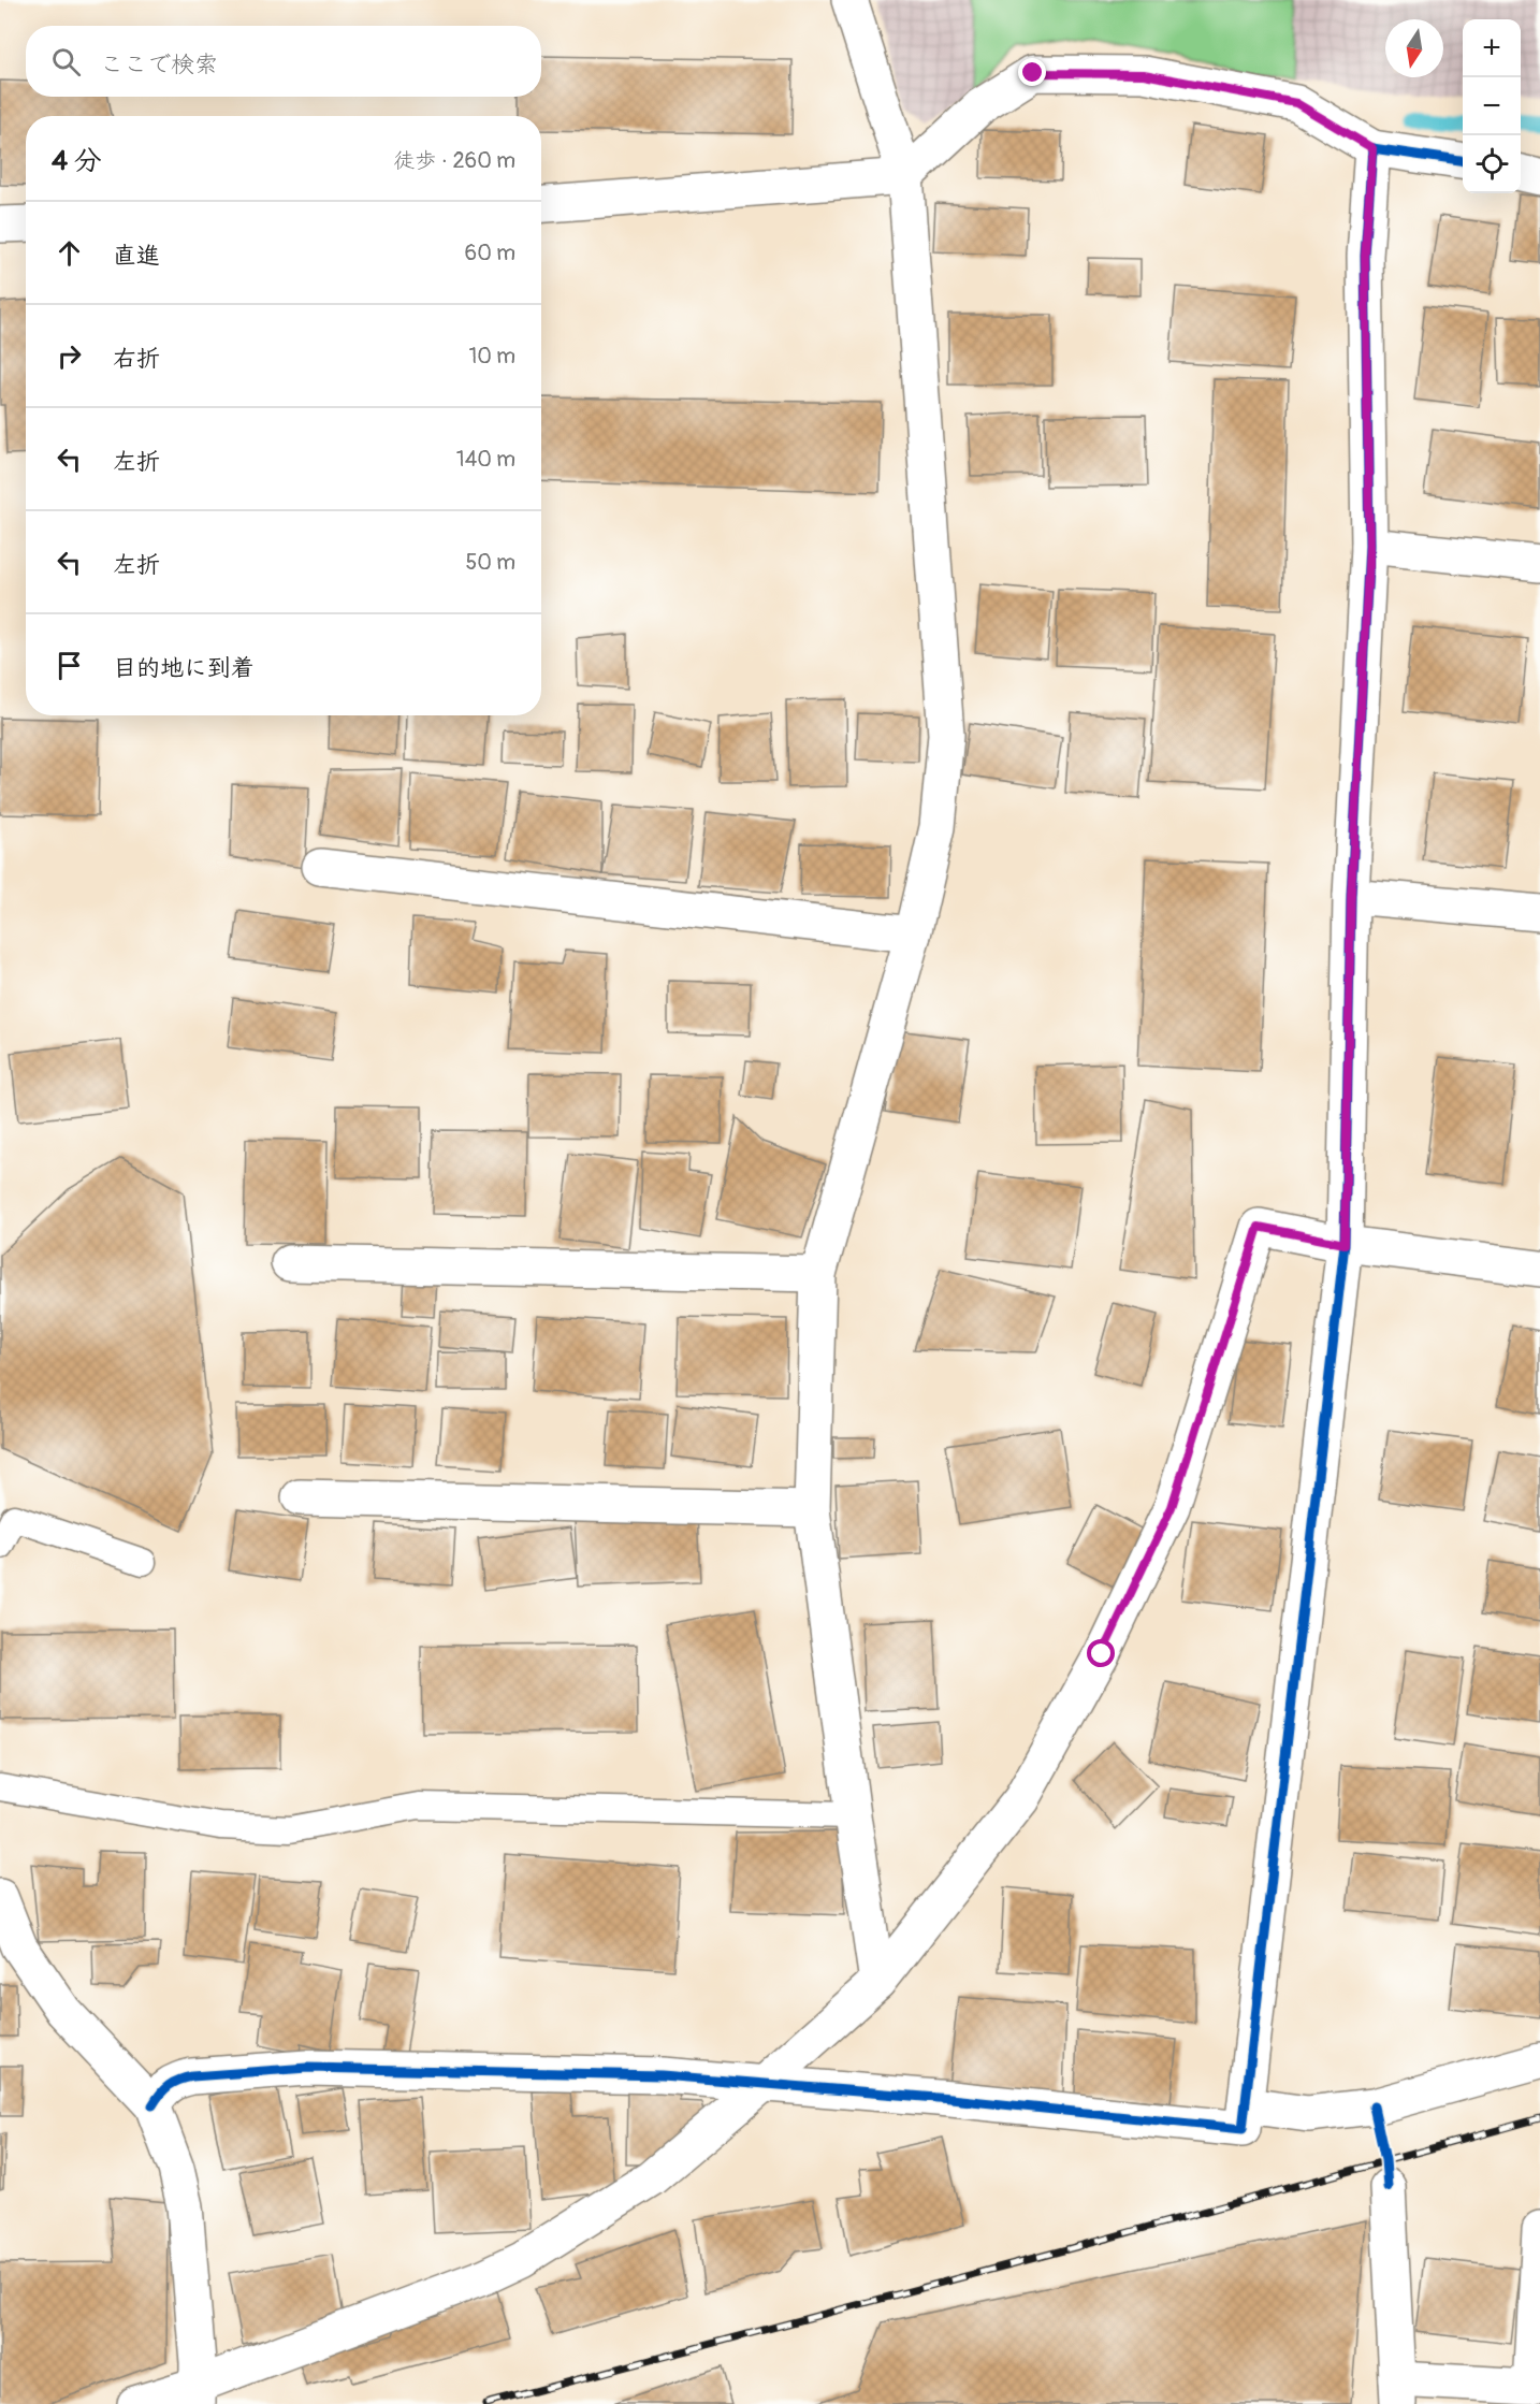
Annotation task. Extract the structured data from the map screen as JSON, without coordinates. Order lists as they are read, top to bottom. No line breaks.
{"north":"bottom","page":{"map_buttons":["+","−"],"search":"ここで検索","heading":["4 分","徒歩 · 260 m"],"list":[["直進","60 m"],["右折","10 m"],["左折","140 m"],["左折","50 m"],"目的地に到着"]}}
